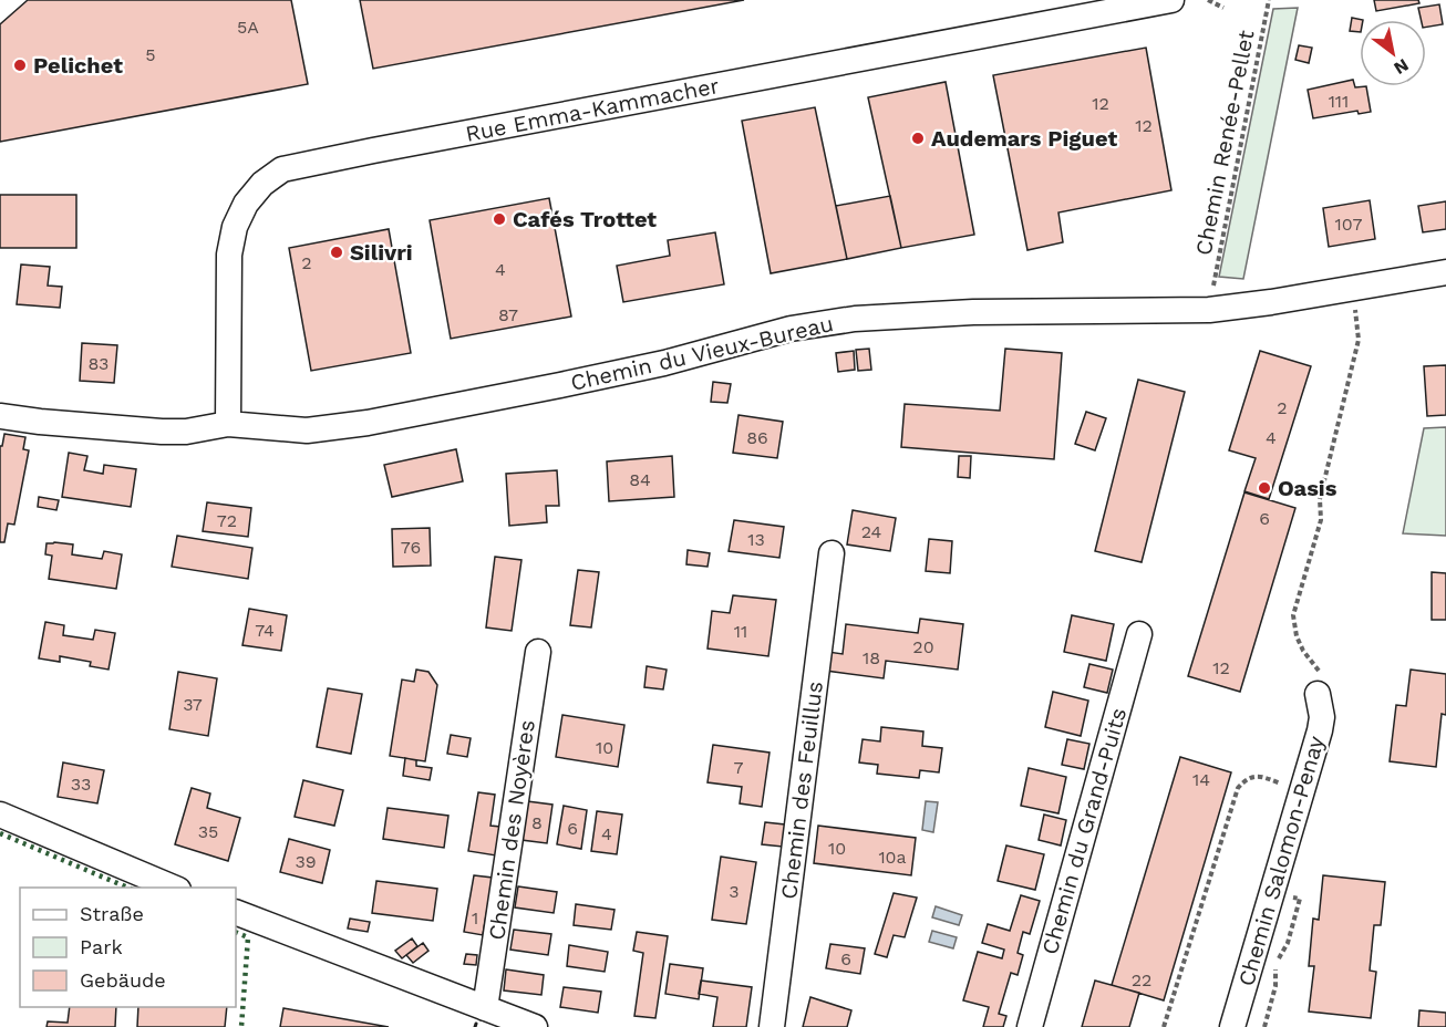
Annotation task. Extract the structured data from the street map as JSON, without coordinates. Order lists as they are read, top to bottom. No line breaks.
{"streets":{"street":["Rue Emma-Kammacher","Chemin du Vieux-Bureau","Chemin des Feuillus","Chemin des Noyères","Chemin du Grand-Puits","Chemin Salomon-Penay"],"path":["Chemin Renée-Pellet"]},"crossings":[["Rue Emma-Kammacher","Chemin du Vieux-Bureau"]],"places":["Pelichet","Audemars Piguet","Cafés Trottet","Silivri","Oasis"],"house_numbers":["5A","5","111","12","12","107","2","4","87","83","2","86","4","84","6","72","24","13","76","74","11","20","18","12","37","10","7","14","33","8","6","35","4","10","10a","39","3","1","6","22"],"legend":["Straße","Park","Gebäude"],"north":"bottom right"}
